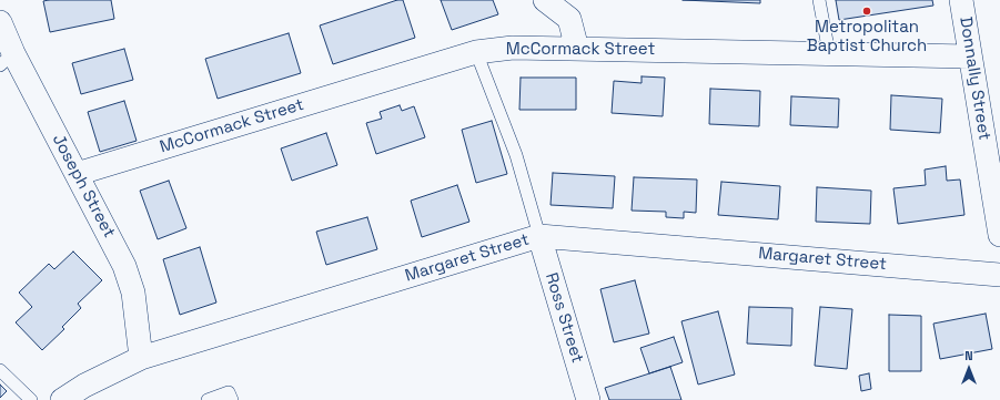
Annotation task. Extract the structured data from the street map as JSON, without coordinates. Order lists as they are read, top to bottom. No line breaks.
{"streets":{"street":["McCormack Street","Donnally Street","Joseph Street","Margaret Street","Ross Street"]},"crossings":[["McCormack Street","Donnally Street"],["McCormack Street","Joseph Street"],["Joseph Street","Margaret Street"],["Margaret Street","Ross Street"]],"places":["Metropolitan Baptist Church"],"north":"top"}
